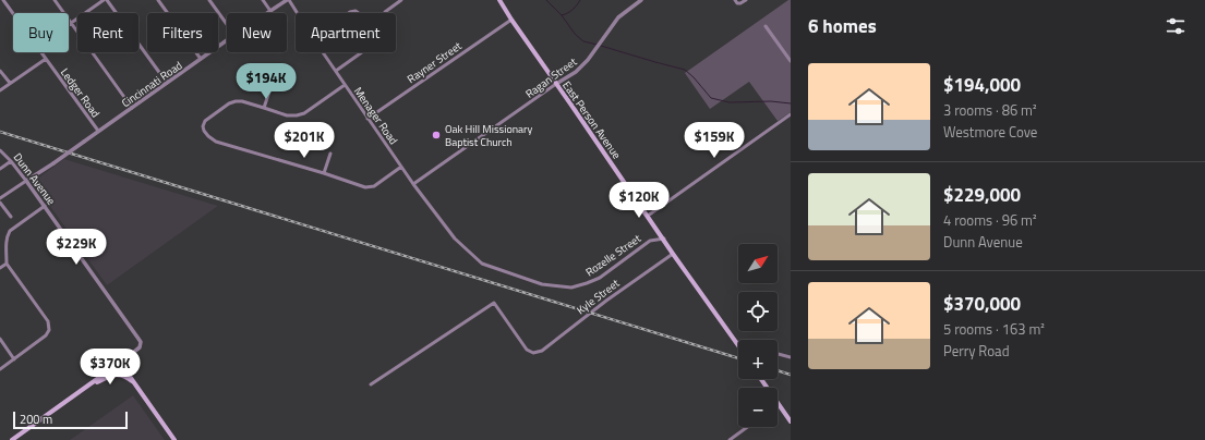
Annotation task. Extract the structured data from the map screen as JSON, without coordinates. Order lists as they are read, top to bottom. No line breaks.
{"streets":{"main road":["East Person Avenue"],"street":["Rayner Street","Ragan Street","Cincinnati Road","Ledger Road","Menager Road","Dunn Avenue","Rozelle Street","Kyle Street"]},"crossings":[["Rayner Street","Menager Road"],["Rayner Street","East Person Avenue"],["Ragan Street","Menager Road"],["Ragan Street","East Person Avenue"],["Cincinnati Road","Ledger Road"],["Cincinnati Road","Menager Road"],["Cincinnati Road","Dunn Avenue"],["Menager Road","Rozelle Street"],["East Person Avenue","Rozelle Street"],["East Person Avenue","Kyle Street"]],"places":["Oak Hill Missionary Baptist Church"],"scale_bar":"200 m","north":"top right","page":{"heading":"6 homes","chip":["Buy","Rent","Filters","New","Apartment"],"list":[{"name":"$194,000","note":"3 rooms · 86 m² · Westmore Cove"},{"name":"$229,000","note":"4 rooms · 96 m² · Dunn Avenue"},{"name":"$370,000","note":"5 rooms · 163 m² · Perry Road"}],"price":["$194K","$201K","$159K","$120K","$229K","$370K"],"map_buttons":["+","−"],"scale":"200 m"}}
